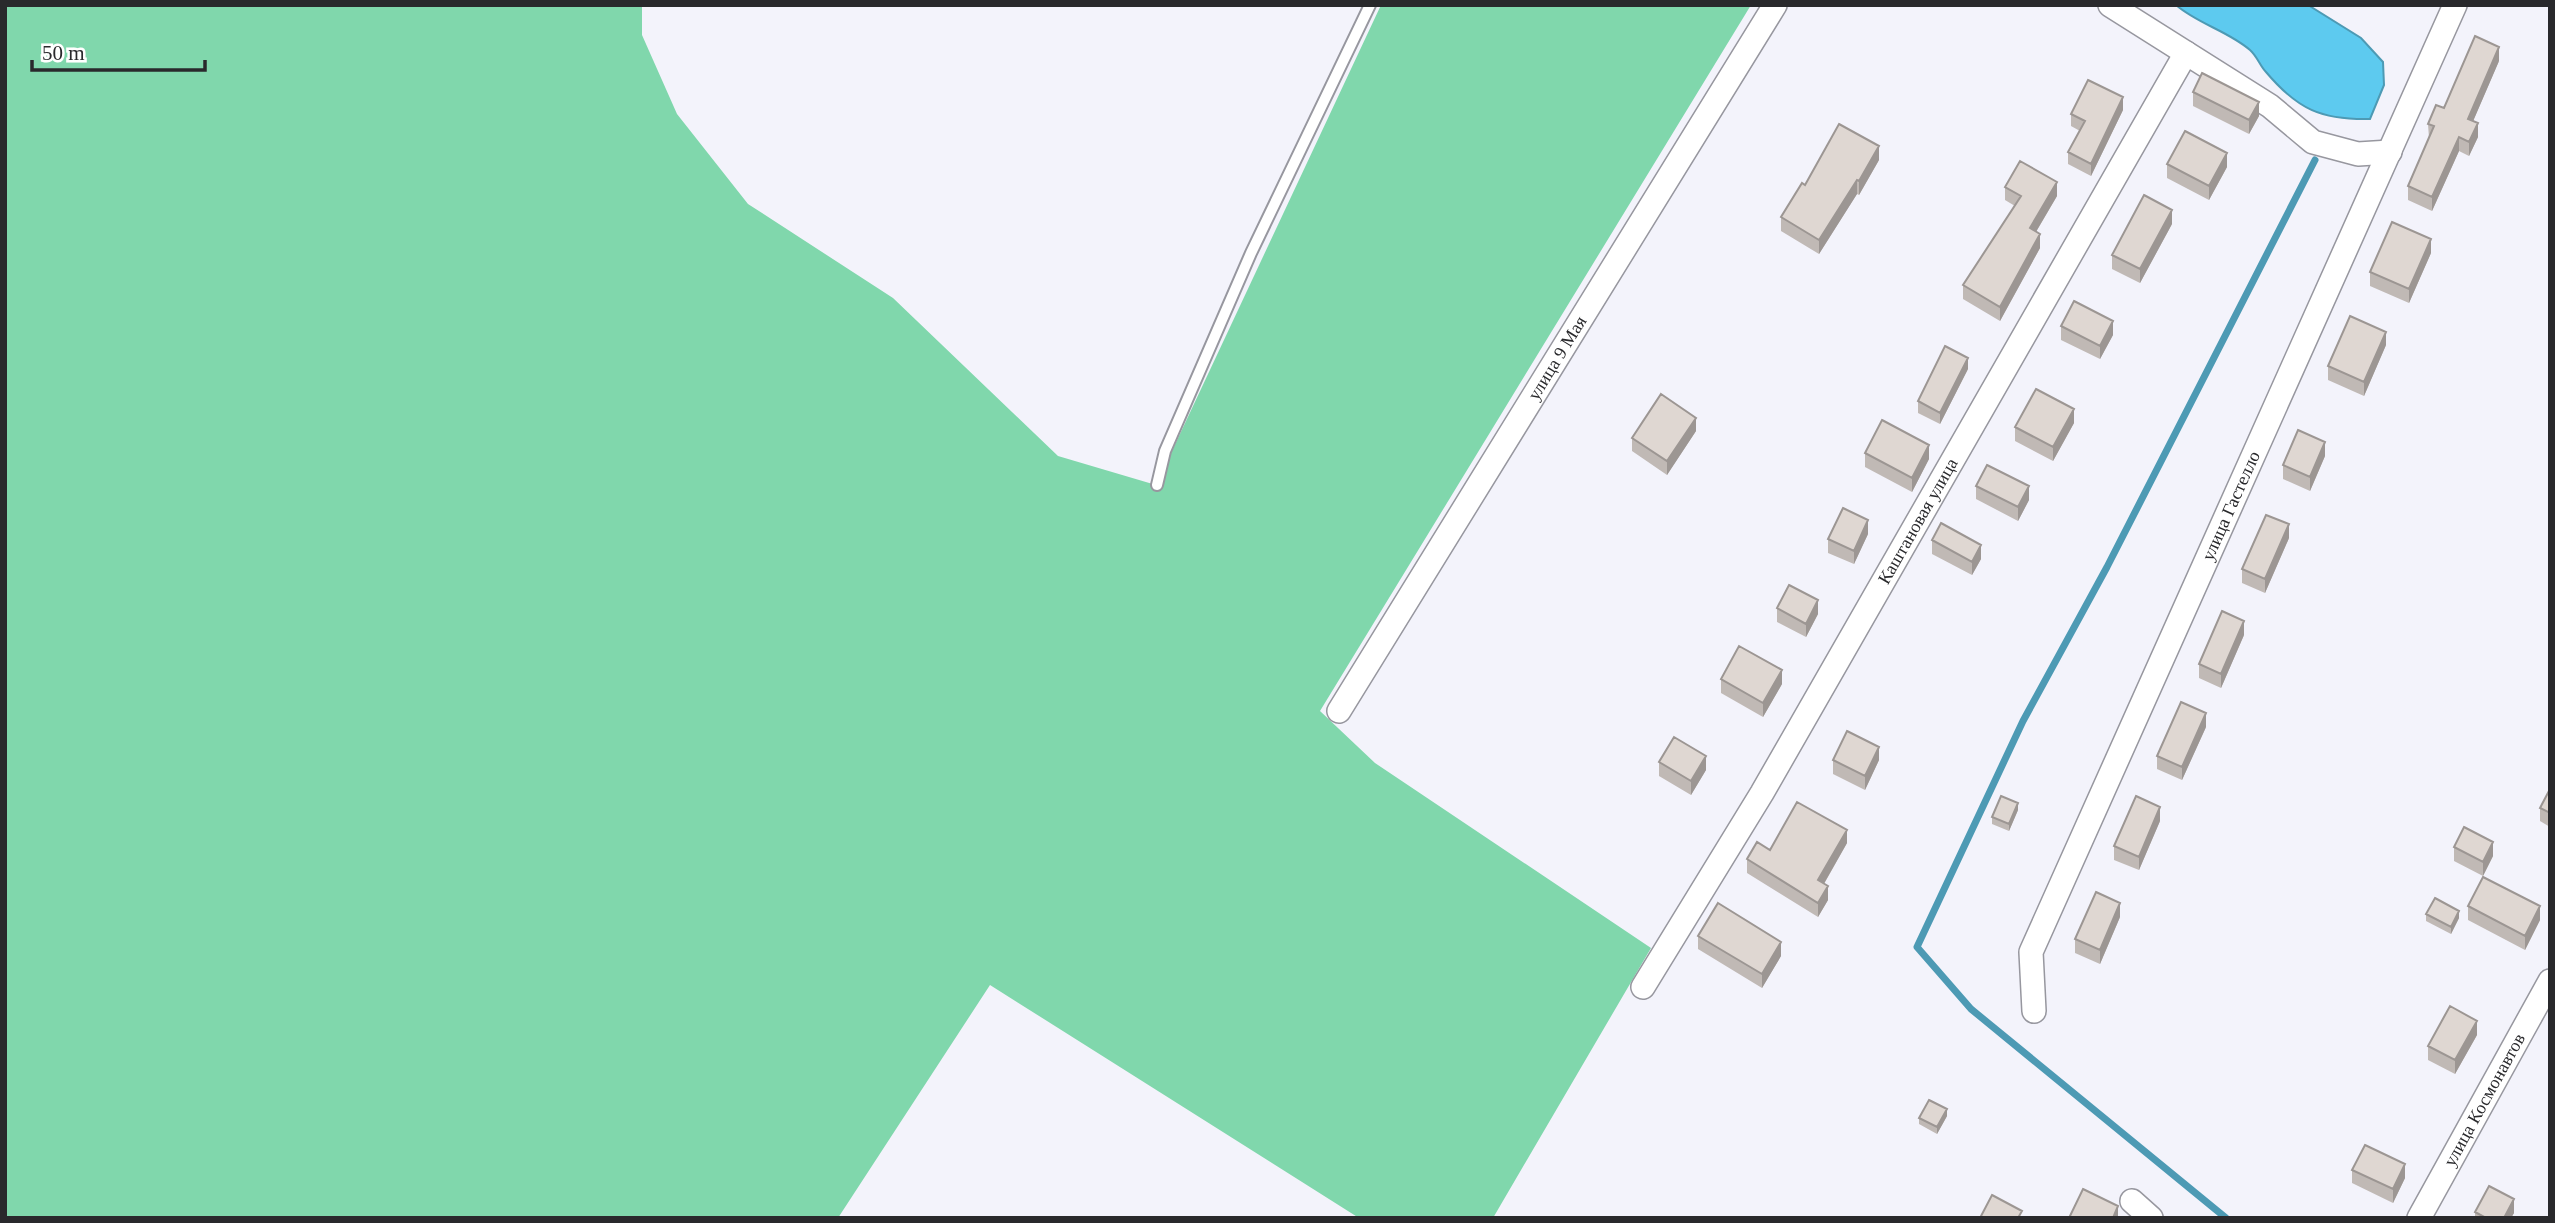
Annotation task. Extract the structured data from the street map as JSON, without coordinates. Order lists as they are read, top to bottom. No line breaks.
{"streets":{"street":["улица 9 Мая","улица Гастелло","Каштановая улица","улица Космонавтов"]},"scale_bar":"50 m"}
